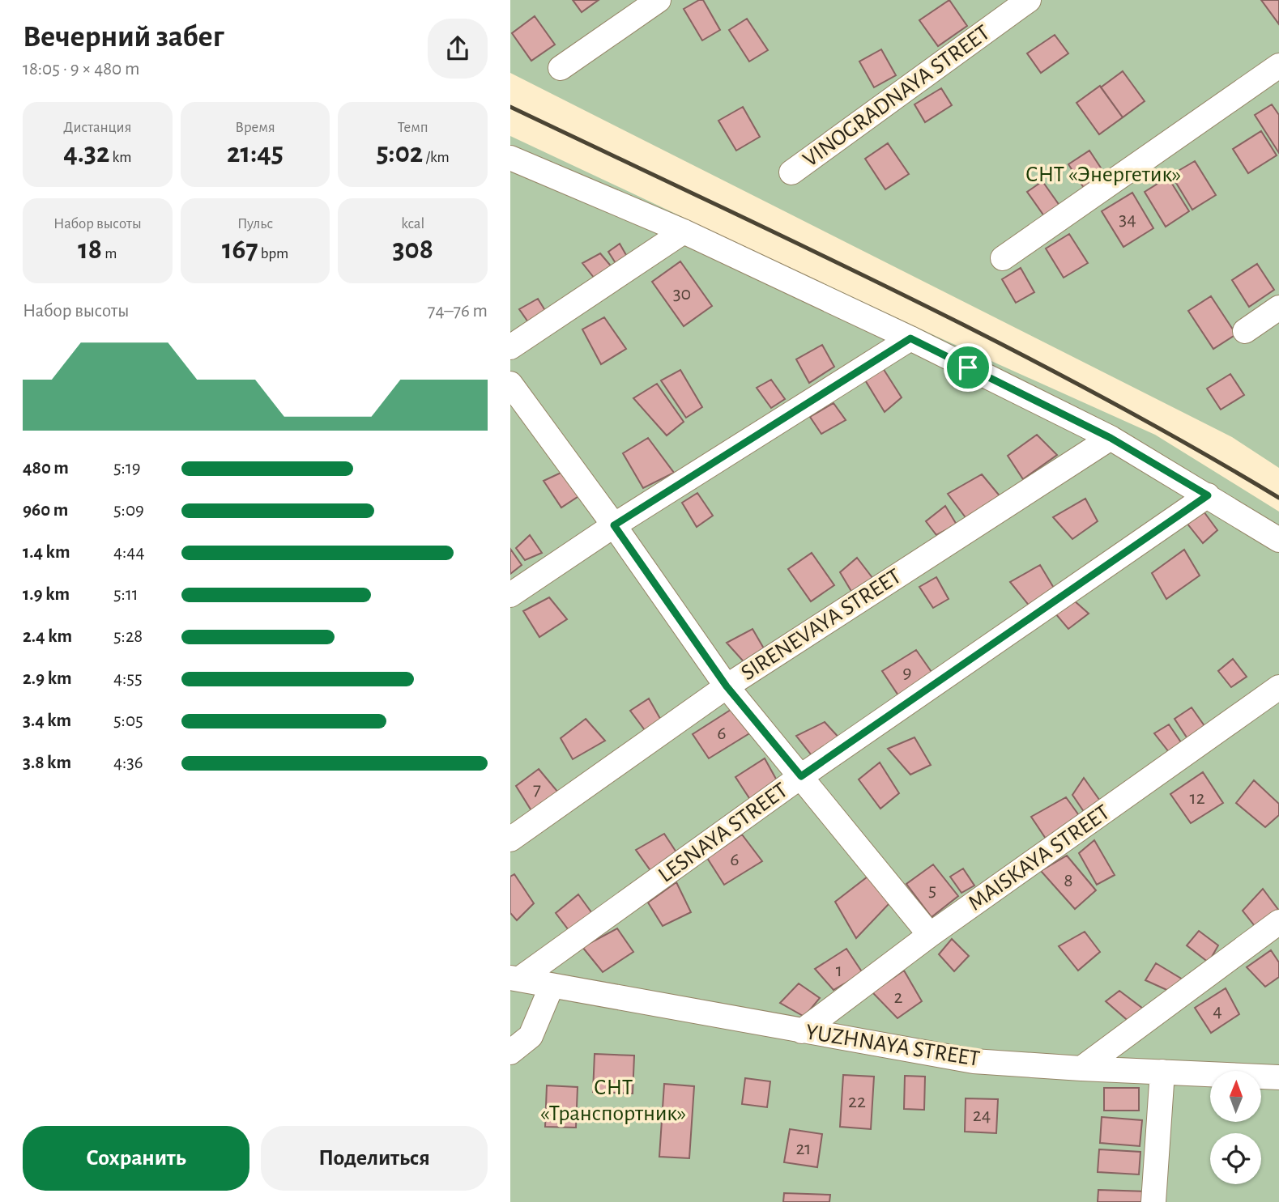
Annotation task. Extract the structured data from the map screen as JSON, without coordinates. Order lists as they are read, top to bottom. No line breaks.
{"streets":{"street":["VINOGRADNAYA STREET","SIRENEVAYA STREET","LESNAYA STREET","MAISKAYA STREET","YUZHNAYA STREET"]},"crossings":[["LESNAYA STREET","YUZHNAYA STREET"],["MAISKAYA STREET","YUZHNAYA STREET"]],"parks":["СНТ «Энергетик»","СНТ «Транспортник»"],"house_numbers":["34","30","9","6","7","12","6","8","5","1","2","4","22","24","21"],"north":"top","page":{"heading":["Вечерний забег","18:05 · 9 × 480 m"],"stats":[["Дистанция","4.32 km"],["Время","21:45"],["Темп","5:02 /km"],["Набор высоты","18 m"],["Пульс","167 bpm"],["kcal","308"]],"chart":["Набор высоты","74–76 m"],"list":[{"name":"480 m","note":"5:19"},{"name":"960 m","note":"5:09"},{"name":"1.4 km","note":"4:44"},{"name":"1.9 km","note":"5:11"},{"name":"2.4 km","note":"5:28"},{"name":"2.9 km","note":"4:55"},{"name":"3.4 km","note":"5:05"},{"name":"3.8 km","note":"4:36"}],"buttons":["Сохранить","Поделиться"]}}
